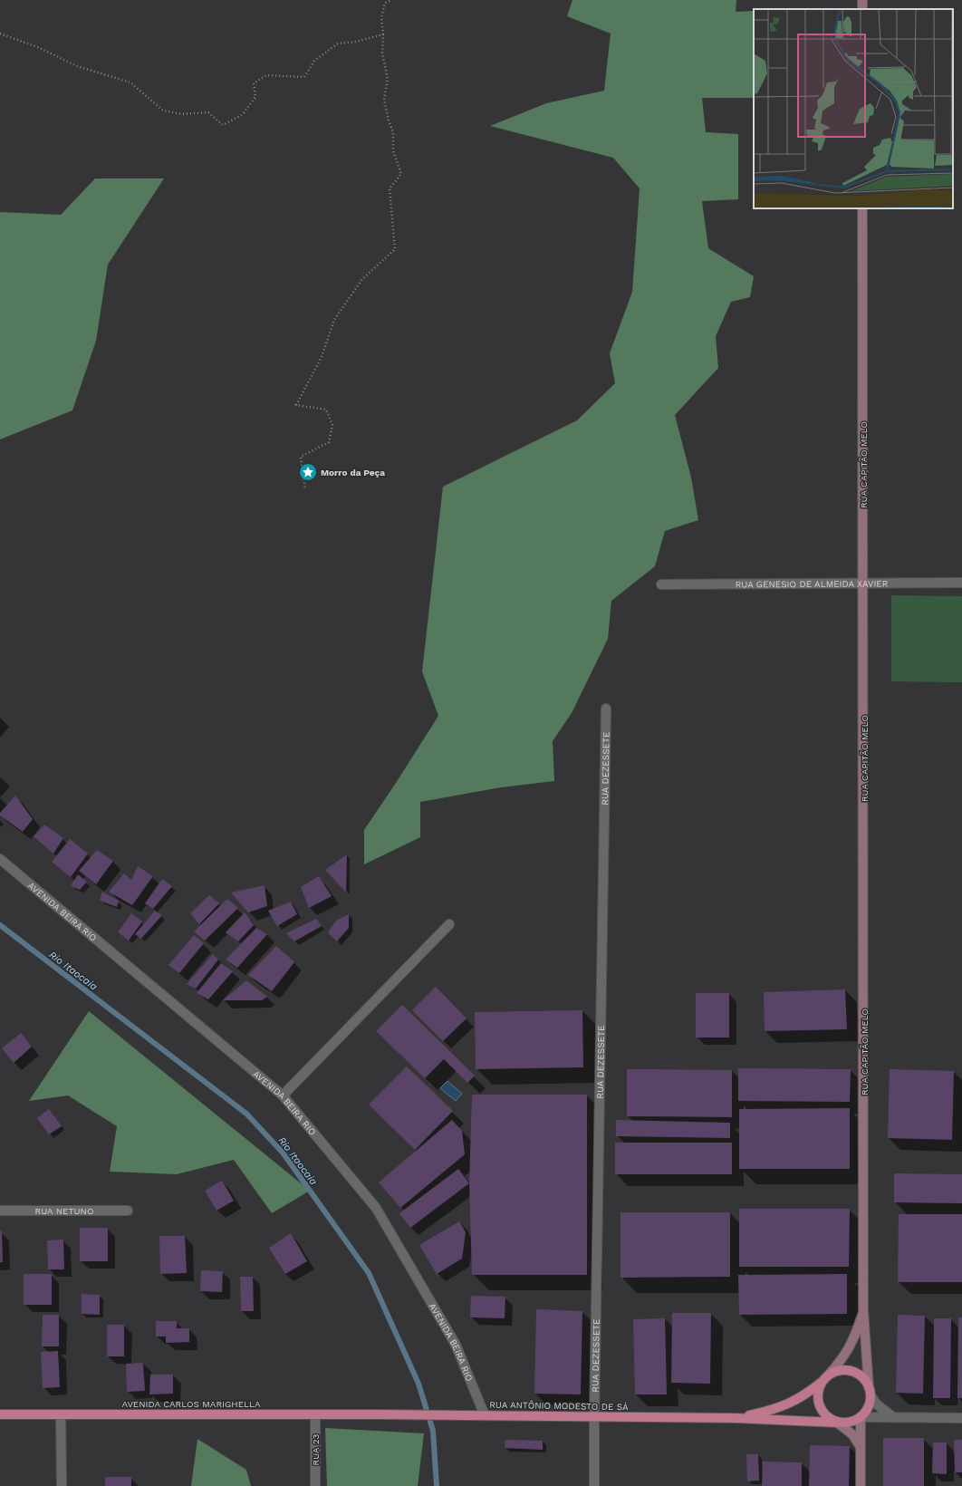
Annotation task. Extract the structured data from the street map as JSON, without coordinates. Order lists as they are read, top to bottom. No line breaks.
{"streets":{"main road":["RUA CAPITÃO MELO","AVENIDA CARLOS MARIGHELLA","RUA ANTÔNIO MODESTO DE SÁ"],"street":["RUA GENESIO DE ALMEIDA XAVIER","RUA DEZESSETE","AVENIDA BEIRA RIO","RUA NETUNO","RUA 23"]},"crossings":[["RUA CAPITÃO MELO","RUA GENESIO DE ALMEIDA XAVIER"],["RUA CAPITÃO MELO","RUA ANTÔNIO MODESTO DE SÁ"],["RUA DEZESSETE","RUA ANTÔNIO MODESTO DE SÁ"],["AVENIDA BEIRA RIO","RUA ANTÔNIO MODESTO DE SÁ"],["AVENIDA CARLOS MARIGHELLA","RUA ANTÔNIO MODESTO DE SÁ"],["AVENIDA CARLOS MARIGHELLA","RUA 23"]],"water":["Rio Itaocaia"],"places":{"place":["Morro da Peça"]}}
